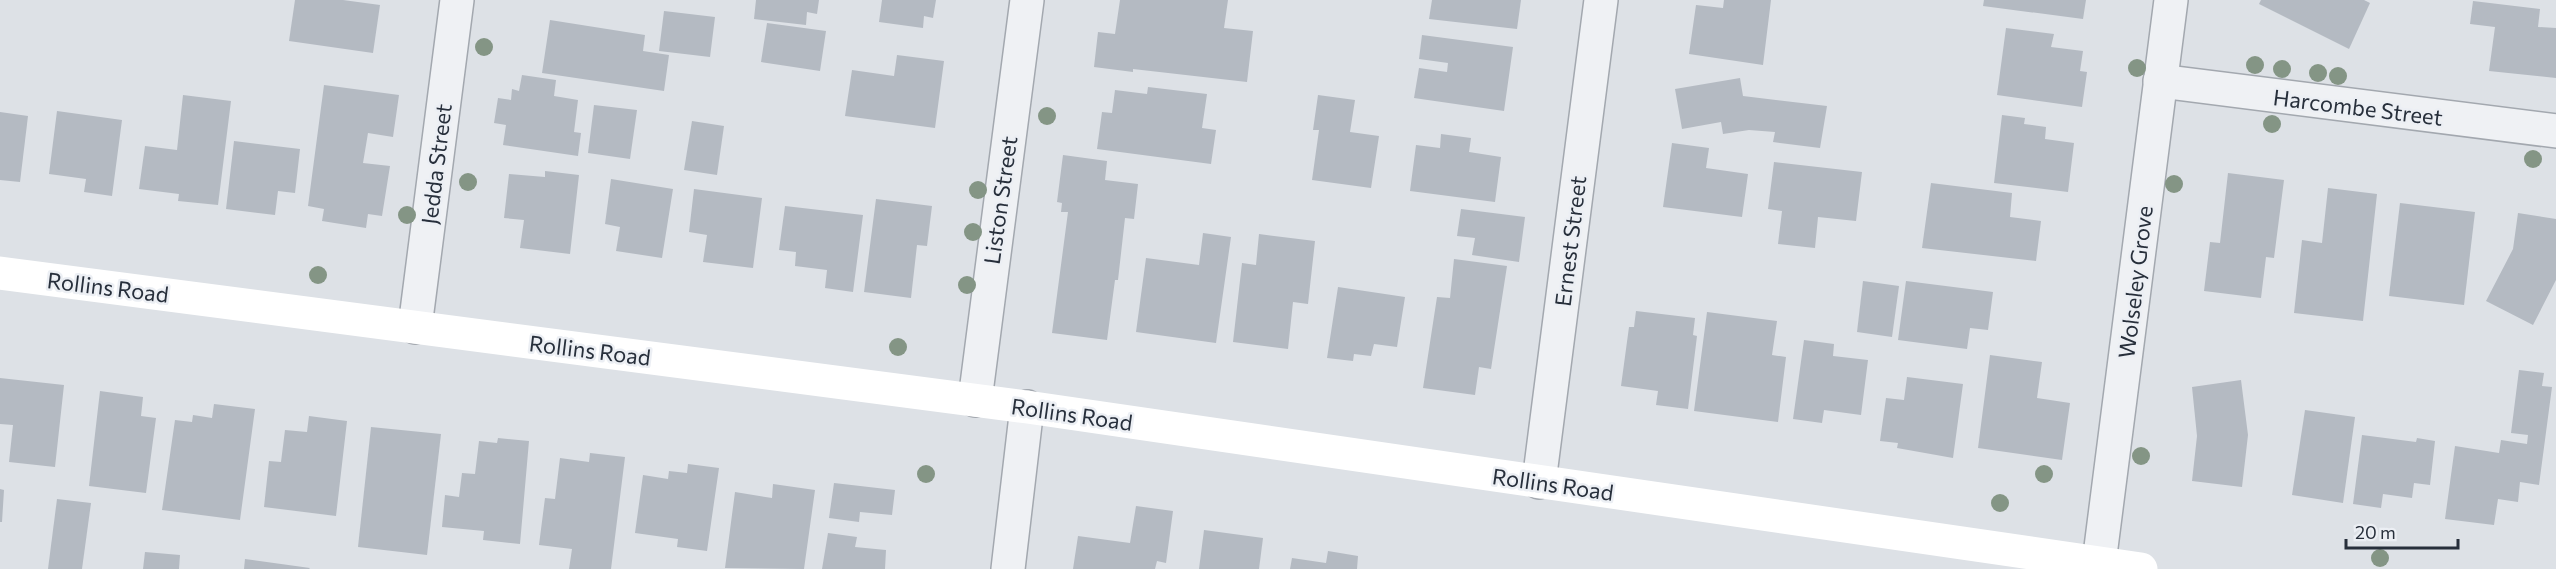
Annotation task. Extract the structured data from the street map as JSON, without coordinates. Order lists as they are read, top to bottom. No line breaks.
{"streets":{"street":["Harcombe Street","Jedda Street","Liston Street","Ernest Street","Wolseley Grove","Rollins Road"]},"crossings":[["Harcombe Street","Wolseley Grove"],["Jedda Street","Rollins Road"],["Liston Street","Rollins Road"],["Ernest Street","Rollins Road"],["Wolseley Grove","Rollins Road"]],"scale_bar":"20 m"}
